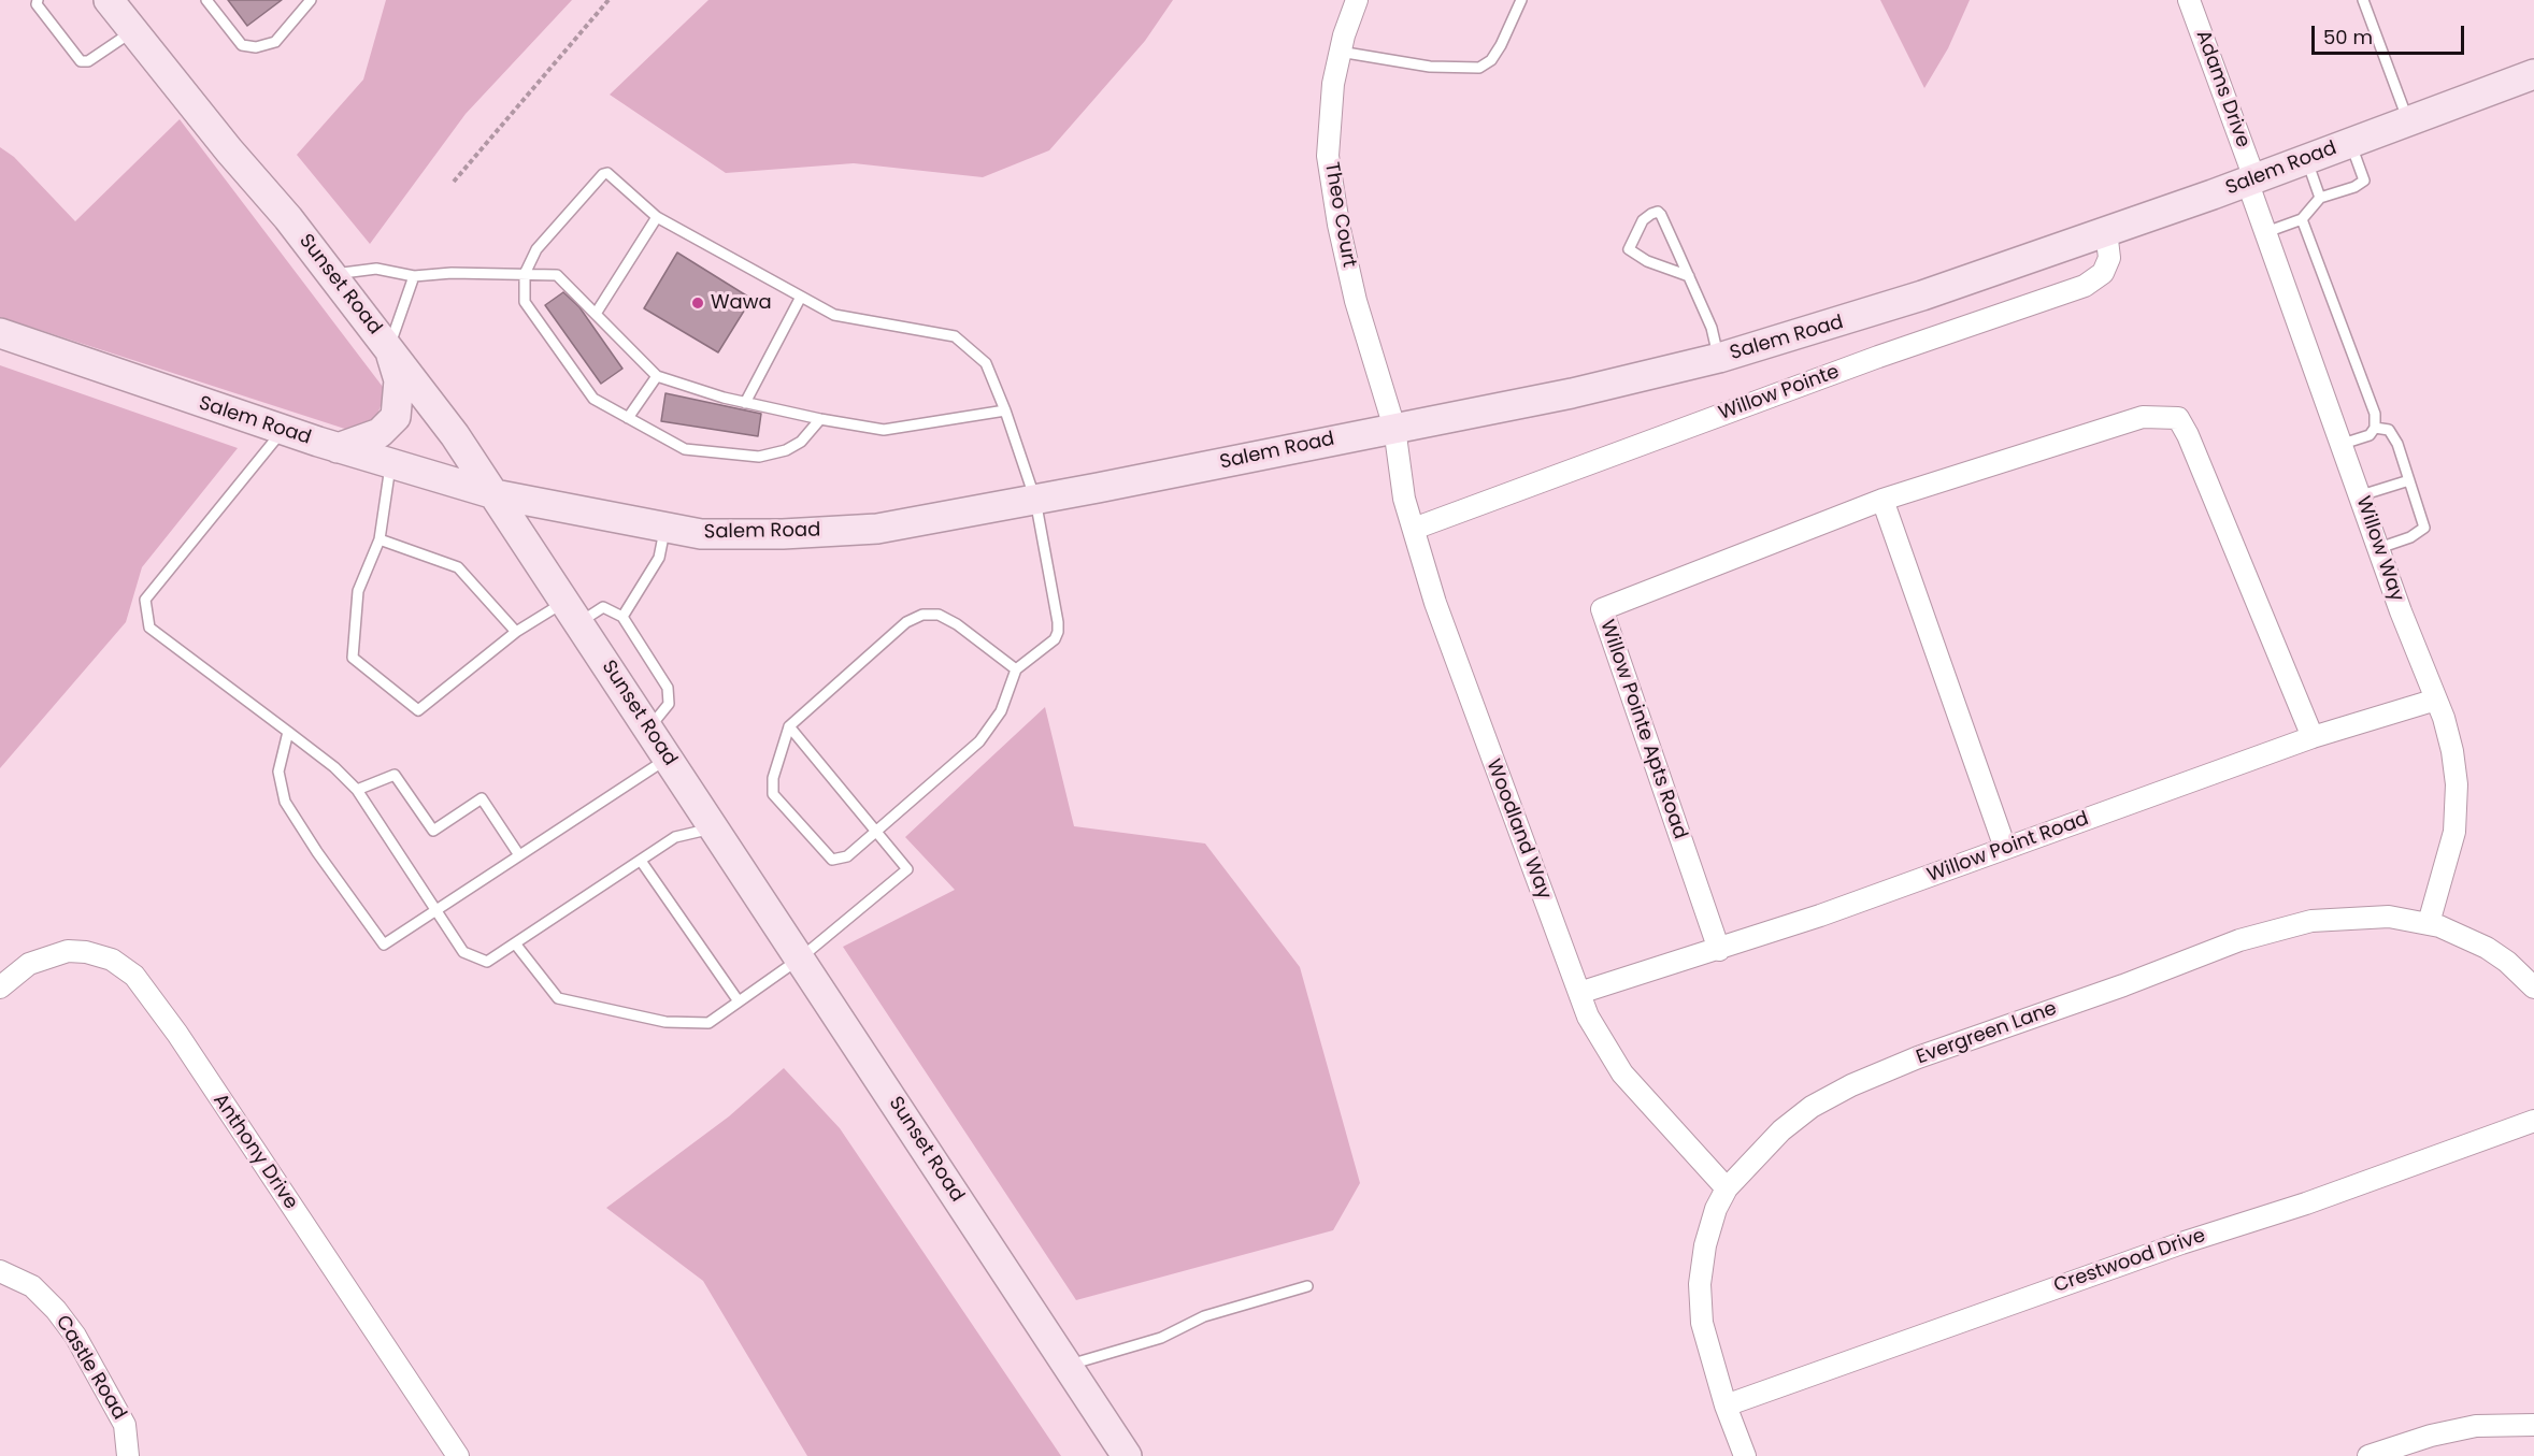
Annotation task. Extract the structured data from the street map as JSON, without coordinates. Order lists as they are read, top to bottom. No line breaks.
{"streets":{"street":["Adams Drive","Salem Road","Theo Court","Sunset Road","Willow Pointe","Willow Way","Willow Pointe Apts Road","Woodland Way","Willow Point Road","Evergreen Lane","Anthony Drive","Crestwood Drive","Castle Road"]},"crossings":[["Adams Drive","Salem Road"],["Adams Drive","Willow Way"],["Salem Road","Theo Court"],["Salem Road","Sunset Road"],["Salem Road","Willow Pointe"],["Salem Road","Willow Way"],["Salem Road","Woodland Way"],["Theo Court","Woodland Way"],["Willow Pointe","Woodland Way"],["Willow Way","Willow Point Road"],["Willow Way","Evergreen Lane"],["Willow Pointe Apts Road","Willow Point Road"],["Woodland Way","Willow Point Road"],["Woodland Way","Evergreen Lane"],["Evergreen Lane","Crestwood Drive"]],"places":["Wawa"],"scale_bar":"50 m"}
